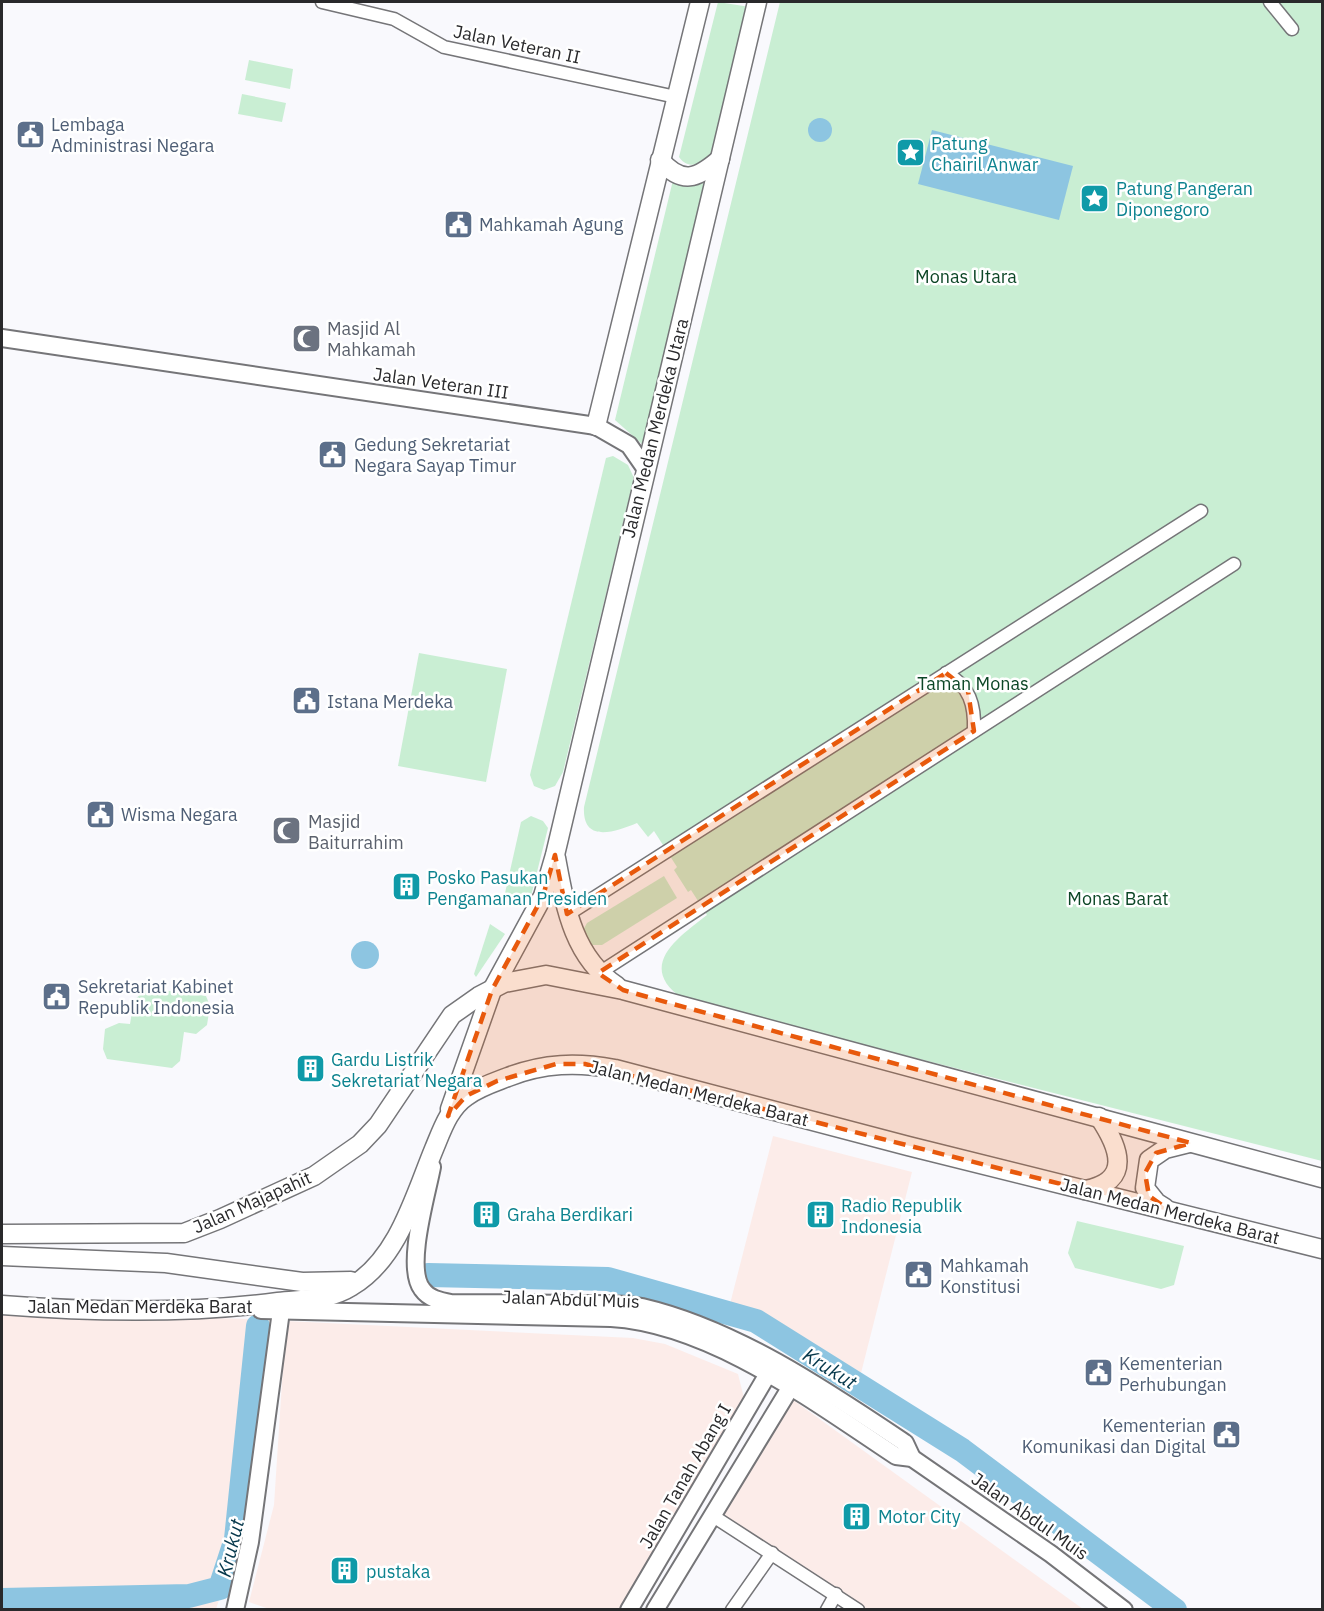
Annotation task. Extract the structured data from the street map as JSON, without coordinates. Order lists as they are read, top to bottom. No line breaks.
{"streets":{"main road":["Jalan Medan Merdeka Utara","Jalan Medan Merdeka Barat","Jalan Majapahit"],"street":["Jalan Veteran II","Jalan Veteran III","Jalan Abdul Muis","Jalan Tanah Abang I"]},"crossings":[["Jalan Veteran III","Jalan Medan Merdeka Utara"],["Jalan Medan Merdeka Utara","Jalan Majapahit"],["Jalan Medan Merdeka Barat","Jalan Majapahit"],["Jalan Medan Merdeka Barat","Jalan Abdul Muis"],["Jalan Abdul Muis","Jalan Tanah Abang I"]],"water":["Krukut"],"parks":["Monas Utara","Taman Monas","Monas Barat"],"places":{"public building":["Lembaga Administrasi Negara","Mahkamah Agung","Gedung Sekretariat Negara Sayap Timur","Istana Merdeka","Wisma Negara","Sekretariat Kabinet Republik Indonesia","Mahkamah Konstitusi","Kementerian Perhubungan","Kementerian Komunikasi dan Digital"],"place":["Patung Chairil Anwar","Patung Pangeran Diponegoro"],"mosque":["Masjid Al Mahkamah","Masjid Baiturrahim"],"building":["Posko Pasukan Pengamanan Presiden","Gardu Listrik Sekretariat Negara","Graha Berdikari","Radio Republik Indonesia","Motor City","pustaka"]}}
